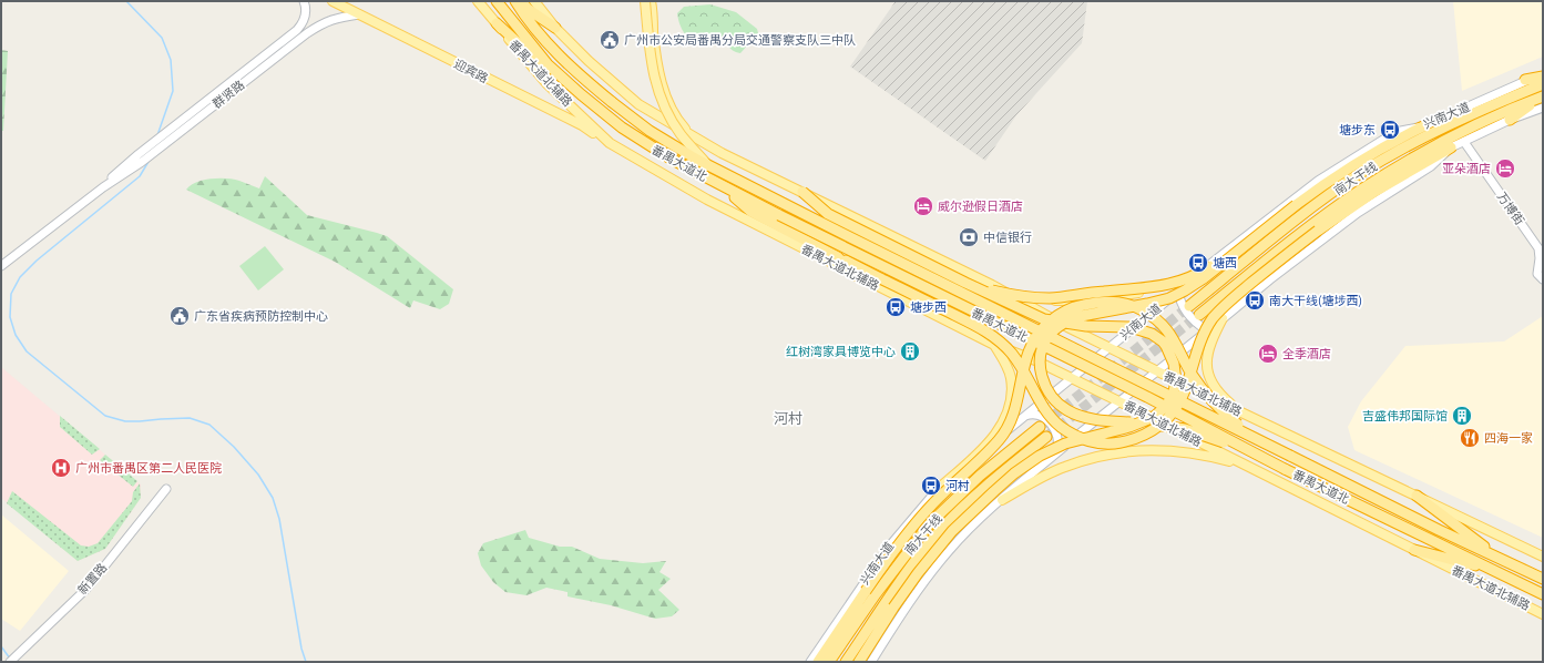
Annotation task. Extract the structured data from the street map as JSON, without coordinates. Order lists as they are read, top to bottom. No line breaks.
{"streets":{"highway":["番禺大道北","南大干线"],"main road":["迎宾路","番禺大道北辅路","群贤路","兴南大道","万博街","番禺大道北铺路","新置路"]},"crossings":[["迎宾路","番禺大道北辅路"],["迎宾路","群贤路"],["番禺大道北辅路","兴南大道"],["兴南大道","番禺大道北铺路"]],"districts":["河村"],"places":{"public building":["广州市公安局番禺分局交通警察支队三中队","广东省疾病预防控制中心"],"bus stop":["塘步东","塘西","南大干线(塘埗西)","塘步西","河村"],"hotel":["亚朵酒店","威尔逊假日酒店","全季酒店"],"bank":["中信银行"],"building":["红树湾家具博览中心","吉盛伟邦国际馆"],"restaurant":["四海一家"],"hospital":["广州市番禺区第二人民医院"]}}
